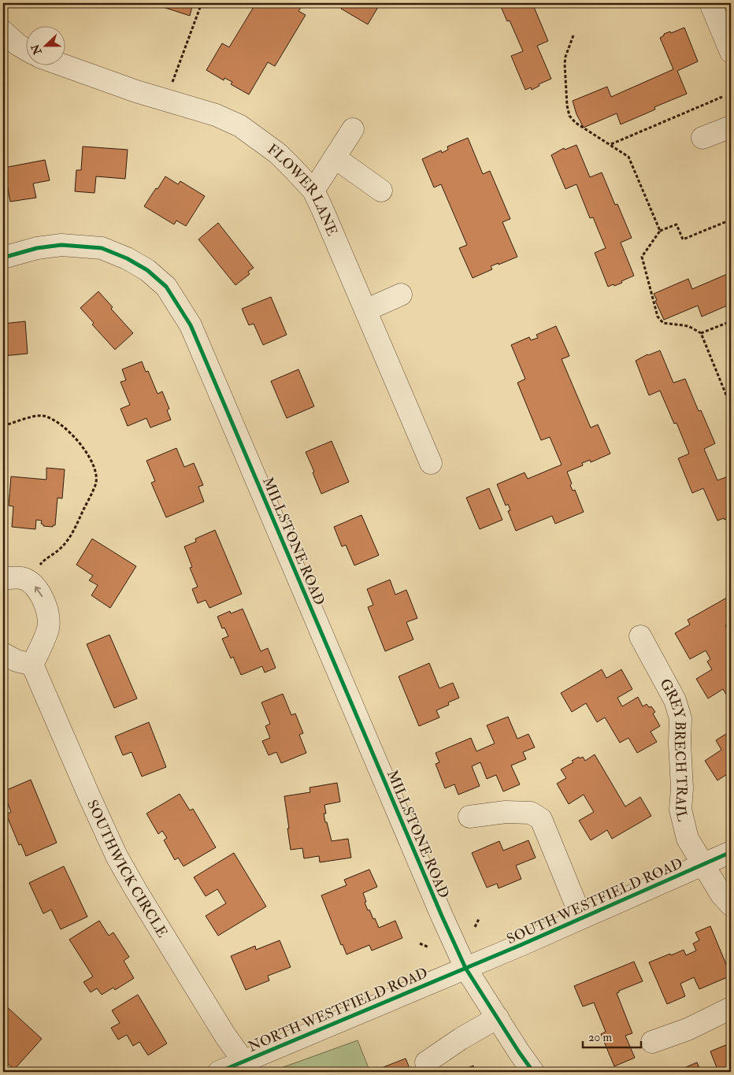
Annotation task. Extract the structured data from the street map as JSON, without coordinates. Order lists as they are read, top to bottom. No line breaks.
{"streets":{"street":["FLOWER LANE","MILLSTONE ROAD","GREY BRECH TRAIL","SOUTHWICK CIRCLE","SOUTH WESTFIELD ROAD","NORTH WESTFIELD ROAD"]},"crossings":[["MILLSTONE ROAD","SOUTH WESTFIELD ROAD"],["MILLSTONE ROAD","NORTH WESTFIELD ROAD"],["GREY BRECH TRAIL","SOUTH WESTFIELD ROAD"],["SOUTHWICK CIRCLE","NORTH WESTFIELD ROAD"],["SOUTH WESTFIELD ROAD","NORTH WESTFIELD ROAD"]],"scale_bar":"20 m","north":"left"}
